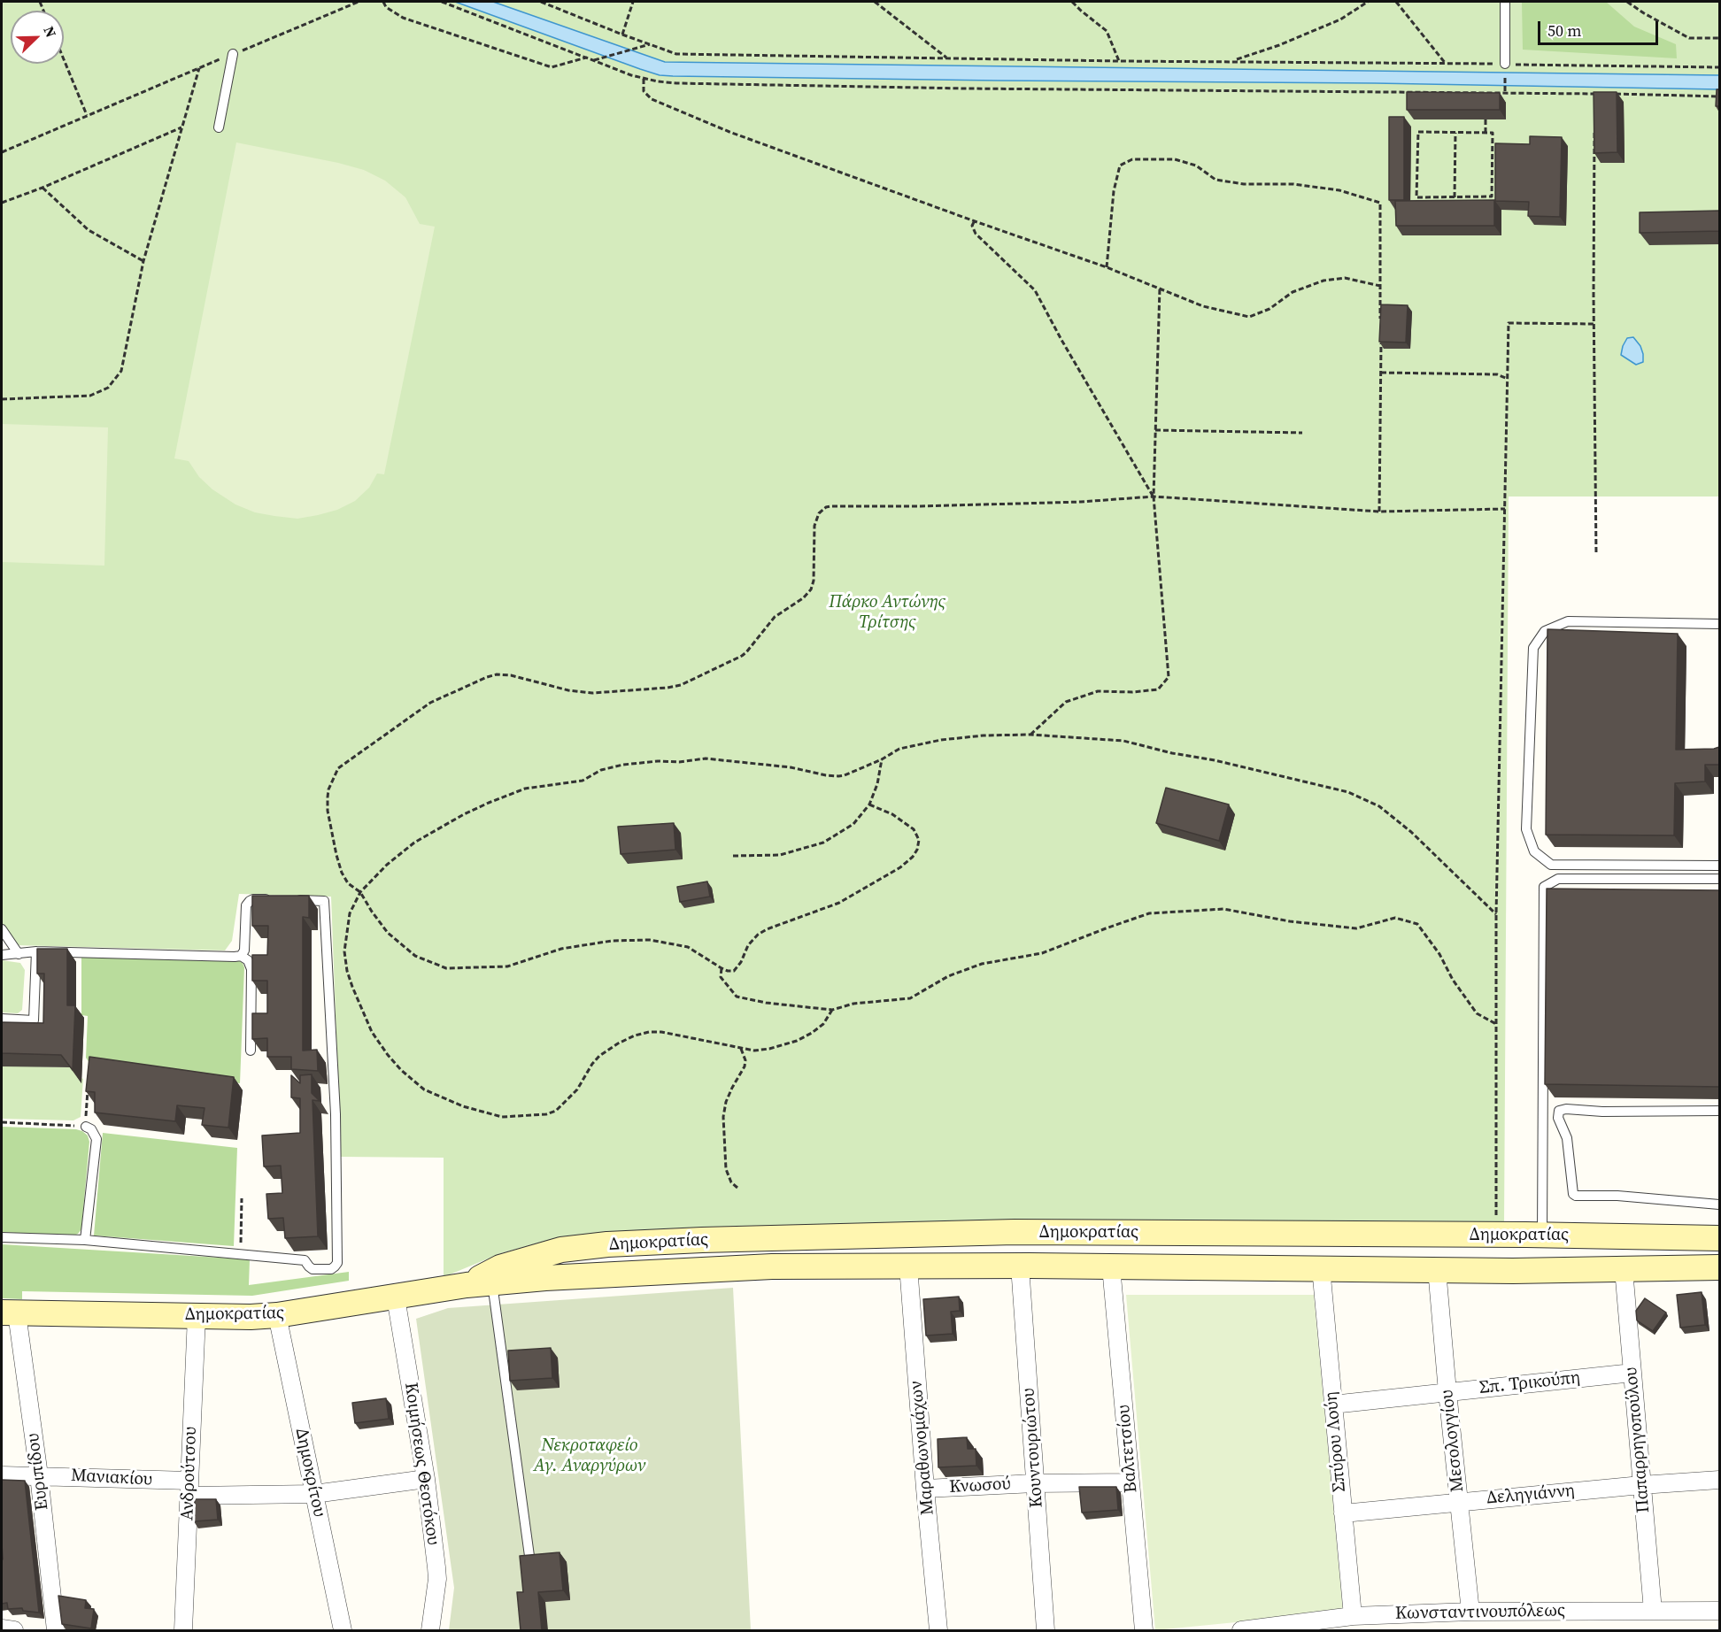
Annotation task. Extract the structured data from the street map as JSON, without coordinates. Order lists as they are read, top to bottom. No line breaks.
{"streets":{"main road":["Δημοκρατίας"],"street":["Σπ. Τρικούπη","Παπαρρηγοπούλου","Μεσολογγίου","Σπύρου Λούη","Μαραθωνομάχων","Κουντουριώτου","Βαλτετσίου","Κοιμήσεως Θεοτόκου","Ευριπίδου","Δημοκρίτου","Ανδρούτσου","Μανιακίου","Κνωσού","Δεληγιάννη","Κωνσταντινουπόλεως"]},"crossings":[["Δημοκρατίας","Παπαρρηγοπούλου"],["Δημοκρατίας","Μεσολογγίου"],["Δημοκρατίας","Σπύρου Λούη"],["Δημοκρατίας","Μαραθωνομάχων"],["Δημοκρατίας","Κουντουριώτου"],["Δημοκρατίας","Βαλτετσίου"],["Δημοκρατίας","Κοιμήσεως Θεοτόκου"],["Δημοκρατίας","Ευριπίδου"],["Δημοκρατίας","Δημοκρίτου"],["Δημοκρατίας","Ανδρούτσου"],["Σπ. Τρικούπη","Παπαρρηγοπούλου"],["Σπ. Τρικούπη","Μεσολογγίου"],["Σπ. Τρικούπη","Σπύρου Λούη"],["Παπαρρηγοπούλου","Δεληγιάννη"],["Παπαρρηγοπούλου","Κωνσταντινουπόλεως"],["Μεσολογγίου","Δεληγιάννη"],["Μεσολογγίου","Κωνσταντινουπόλεως"],["Σπύρου Λούη","Δεληγιάννη"],["Σπύρου Λούη","Κωνσταντινουπόλεως"],["Μαραθωνομάχων","Κνωσού"],["Κουντουριώτου","Κνωσού"],["Βαλτετσίου","Κνωσού"],["Κοιμήσεως Θεοτόκου","Μανιακίου"],["Ευριπίδου","Μανιακίου"],["Δημοκρίτου","Μανιακίου"],["Ανδρούτσου","Μανιακίου"]],"parks":["Πάρκο Αντώνης Τρίτσης","Νεκροταφείο Αγ. Αναργύρων"],"scale_bar":"50 m","north":"top right"}
